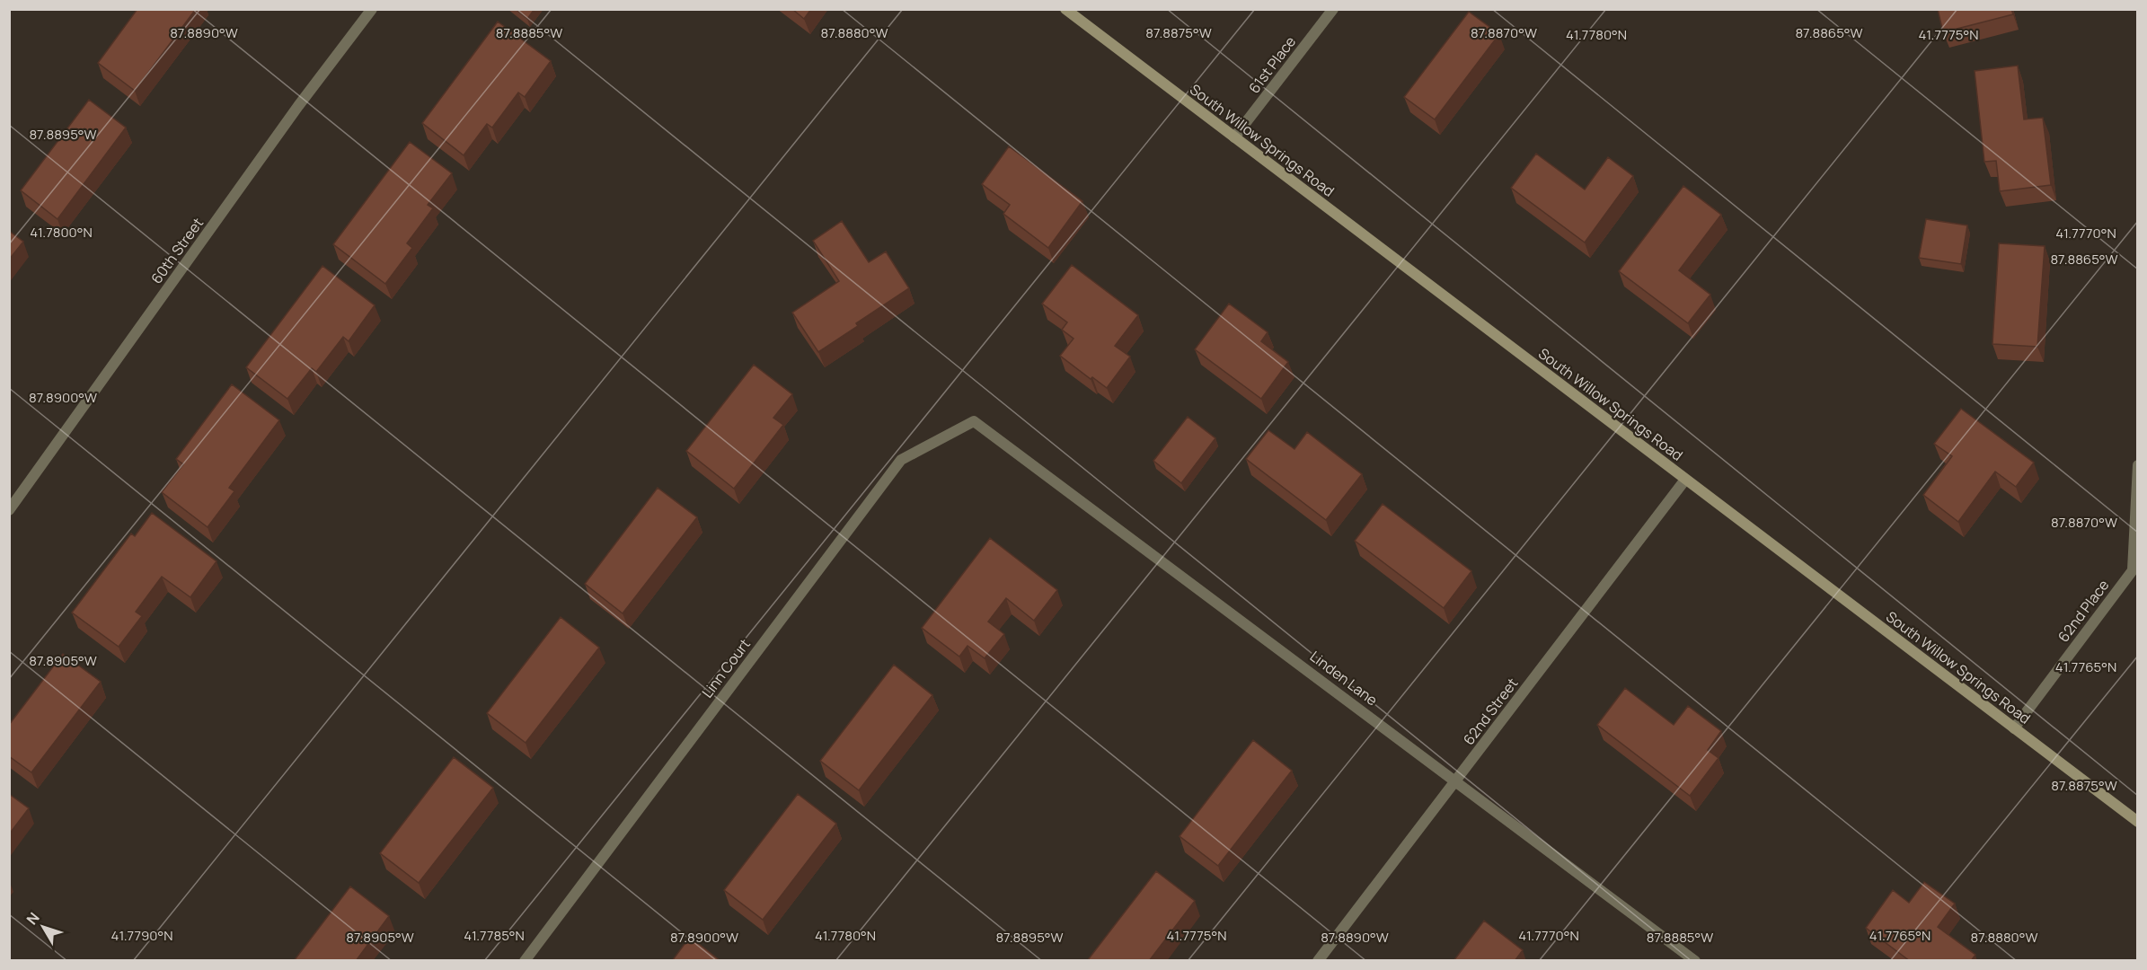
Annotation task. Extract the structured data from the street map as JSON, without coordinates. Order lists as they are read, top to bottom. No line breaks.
{"streets":{"street":["61st Place","South Willow Springs Road","60th Street","62nd Place","Linn Court","Linden Lane","62nd Street"]},"crossings":[["61st Place","South Willow Springs Road"],["South Willow Springs Road","62nd Place"],["South Willow Springs Road","62nd Street"],["Linn Court","Linden Lane"],["Linden Lane","62nd Street"]],"north":"top left","coordinates":["87.8880°W","87.8890°W","87.8885°W","87.8875°W","87.8870°W","87.8865°W","41.7780°N","41.7775°N","87.8895°W","41.7800°N","41.7770°N","87.8900°W","87.8905°W","41.7765°N","41.7790°N","41.7785°N"]}
